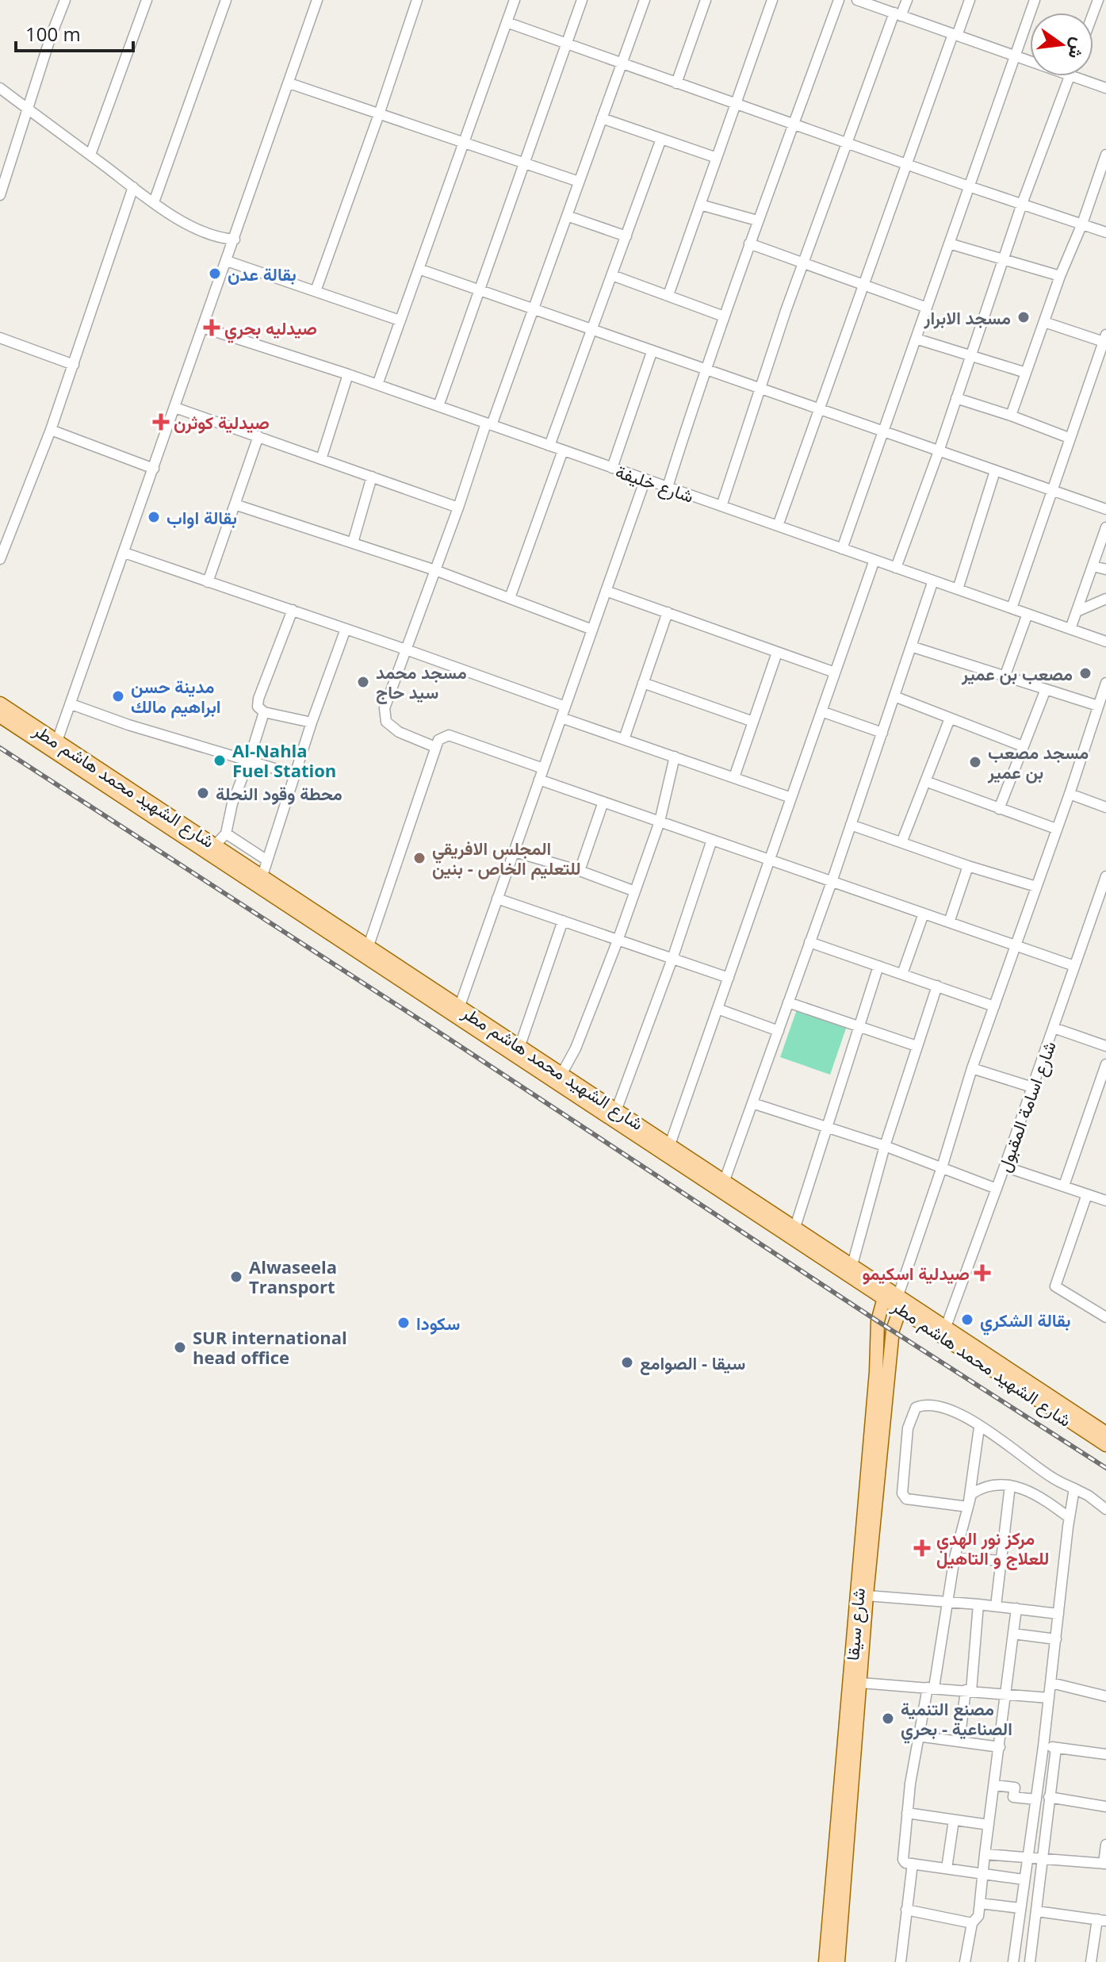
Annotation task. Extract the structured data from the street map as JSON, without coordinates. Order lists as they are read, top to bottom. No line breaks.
{"streets":{"main road":["شارع الشهيد محمد هاشم مطر","شارع سيقا"],"street":["شارع خليفة","شارع اسامة المقبول"]},"crossings":[["شارع الشهيد محمد هاشم مطر","شارع اسامة المقبول"],["شارع الشهيد محمد هاشم مطر","شارع سيقا"]],"places":{"other":["بقالة عدن","مسجد الابرار","بقالة اواب","مصعب بن عمير","مسجد محمد سيد حاج","مدينة حسن ابراهيم مالك","Al-Nahla Fuel Station","مسجد مصعب بن عمير","محطة وقود النحلة","المجلس الافريقي للتعليم الخاص - بنين","Alwaseela Transport","بقالة الشكري","سكودا","SUR international head office","سيقا - الصوامع","مصنع التنمية الصناعية - بحري"],"health":["صيدليه بحري","صيدلية كوثرن","صيدلية اسكيمو","مركز نور الهدي للعلاج و التاهيل"]},"scale_bar":"100 m","north":"right"}
